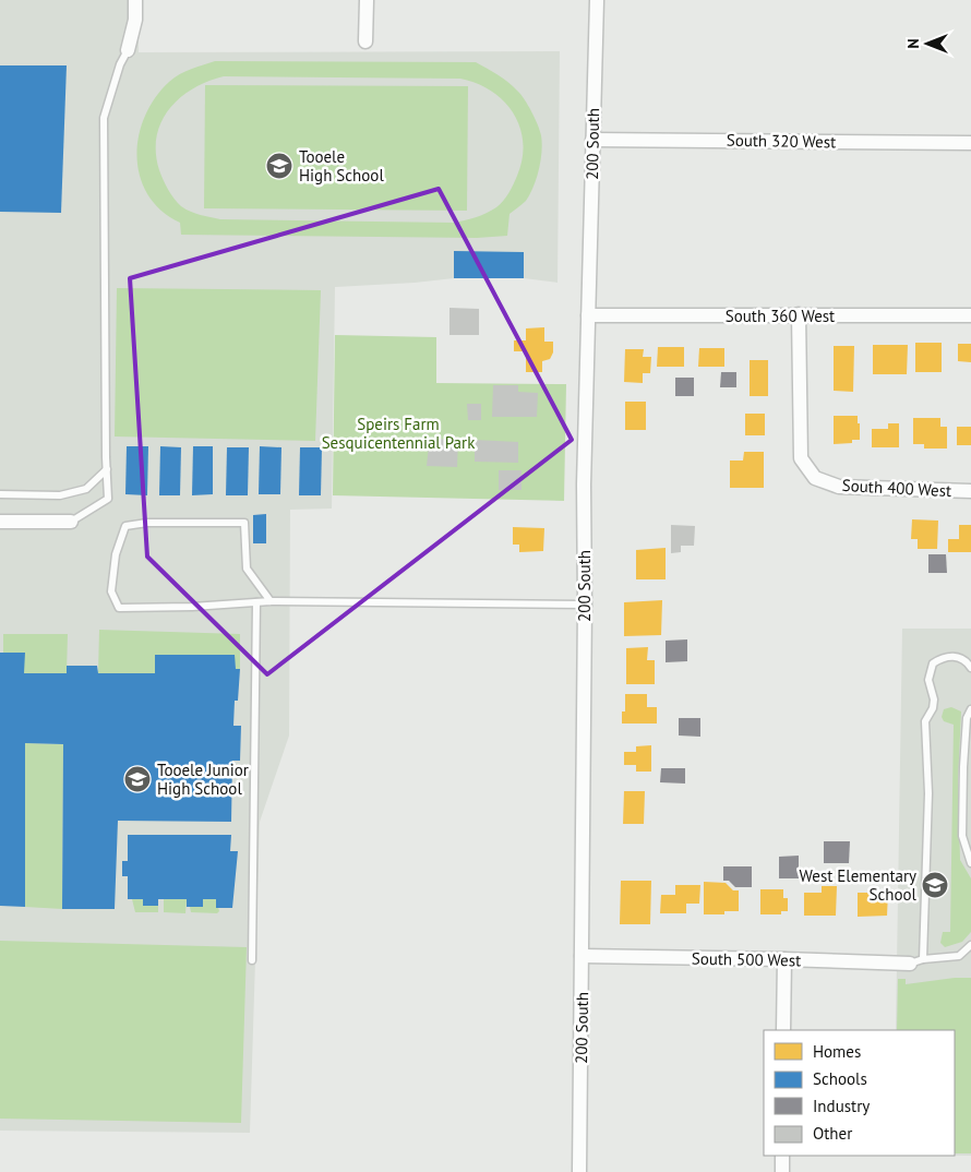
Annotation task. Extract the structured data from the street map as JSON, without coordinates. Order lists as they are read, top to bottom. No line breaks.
{"streets":{"street":["South 320 West","200 South","South 360 West","South 400 West","South 500 West"]},"crossings":[["South 320 West","200 South"],["200 South","South 360 West"],["200 South","South 500 West"],["South 360 West","South 400 West"]],"parks":["Speirs Farm Sesquicentennial Park"],"places":{"school or university":["Tooele High School","Tooele Junior High School","West Elementary School"]},"legend":["Homes","Schools","Industry","Other"],"north":"left"}
